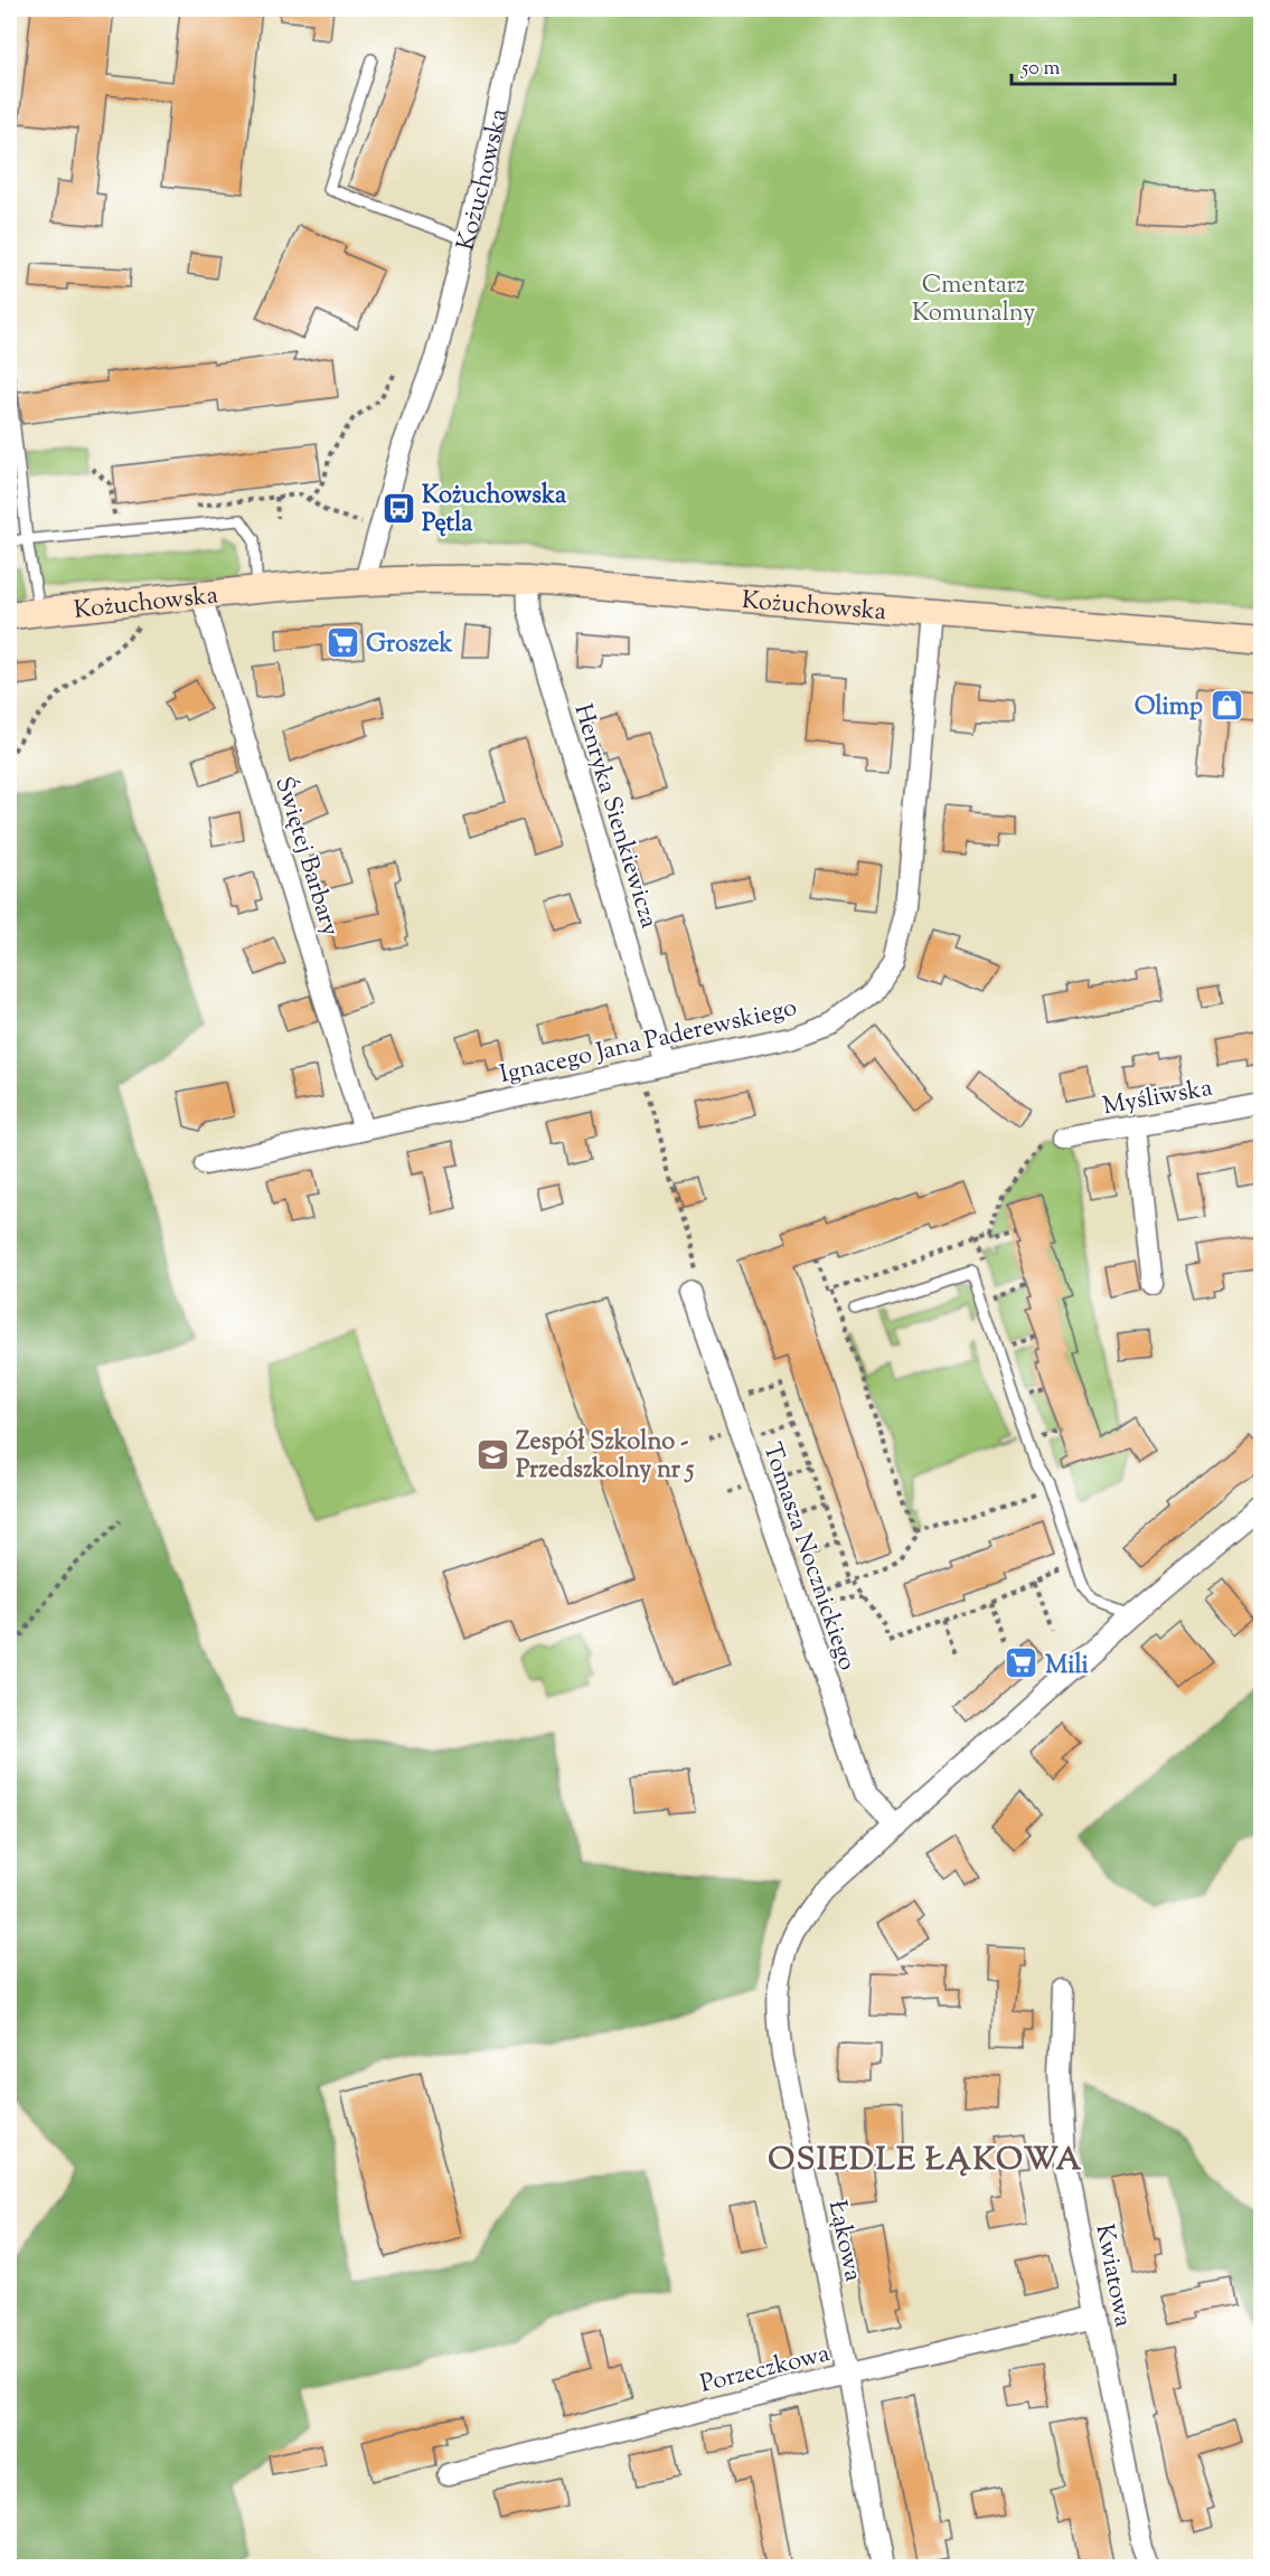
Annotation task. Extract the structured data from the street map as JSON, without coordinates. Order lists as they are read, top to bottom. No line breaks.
{"streets":{"main road":["Kożuchowska"],"street":["Henryka Sienkiewicza","Świętej Barbary","Ignacego Jana Paderewskiego","Myśliwska","Tomasza Nocznickiego","Łąkowa","Kwiatowa","Porzeczkowa"]},"crossings":[["Kożuchowska","Henryka Sienkiewicza"],["Kożuchowska","Świętej Barbary"],["Kożuchowska","Ignacego Jana Paderewskiego"],["Henryka Sienkiewicza","Ignacego Jana Paderewskiego"],["Świętej Barbary","Ignacego Jana Paderewskiego"],["Tomasza Nocznickiego","Łąkowa"],["Łąkowa","Porzeczkowa"],["Kwiatowa","Porzeczkowa"]],"districts":["OSIEDLE ŁĄKOWA"],"parks":["Cmentarz Komunalny"],"places":{"bus stop":["Kożuchowska Pętla"],"supermarket":["Groszek","Mili"],"shop":["Olimp"],"school or university":["Zespół Szkolno - Przedszkolny nr 5"]},"scale_bar":"50 m"}
